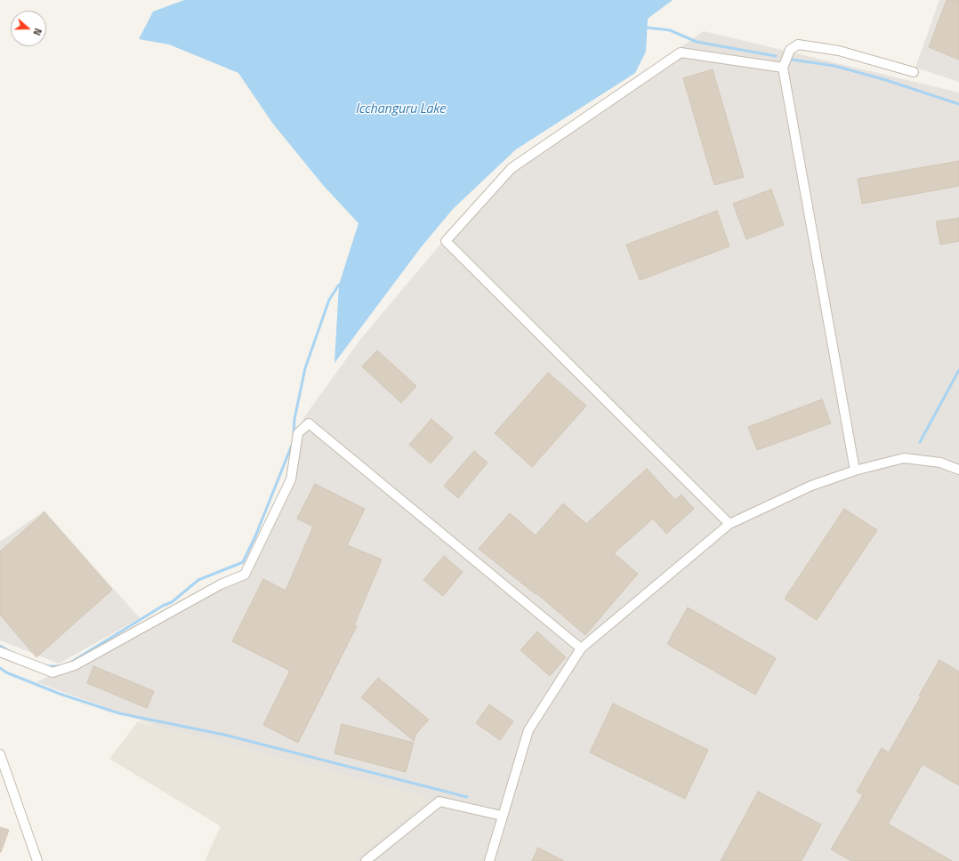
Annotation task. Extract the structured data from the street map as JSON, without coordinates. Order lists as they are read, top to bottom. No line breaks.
{"water":["Icchanguru Lake"],"north":"right"}
